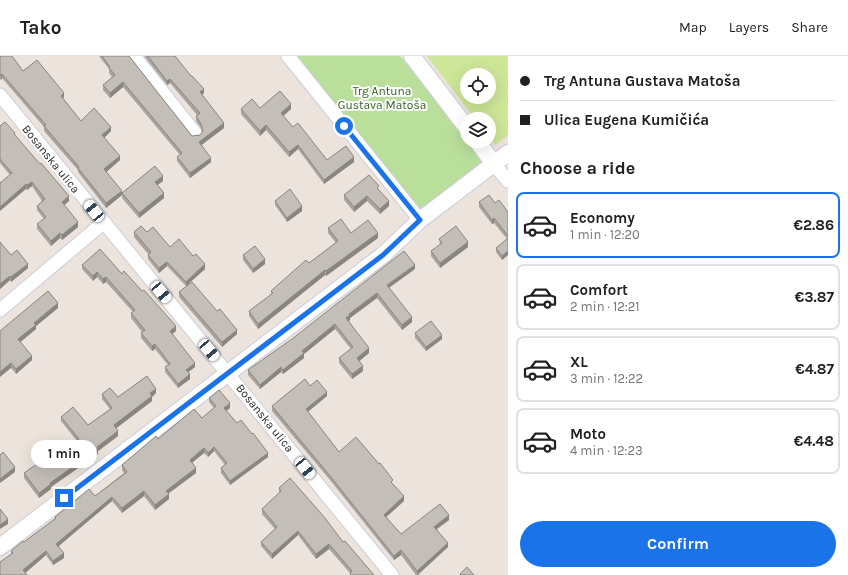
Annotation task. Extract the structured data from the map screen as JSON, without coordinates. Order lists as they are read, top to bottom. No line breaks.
{"streets":{"street":["Bosanska ulica"]},"parks":["Trg Antuna Gustava Matoša"],"page":{"header":"Tako","nav":["Map","Layers","Share"],"banner":["Trg Antuna Gustava Matoša","Ulica Eugena Kumičića"],"heading":"Choose a ride","list":[{"name":"Economy","note":"1 min · 12:20","value":"€2.86"},{"name":"Comfort","note":"2 min · 12:21","value":"€3.87"},{"name":"XL","note":"3 min · 12:22","value":"€4.87"},{"name":"Moto","note":"4 min · 12:23","value":"€4.48"}],"bubble":"1 min","buttons":"Confirm"}}
